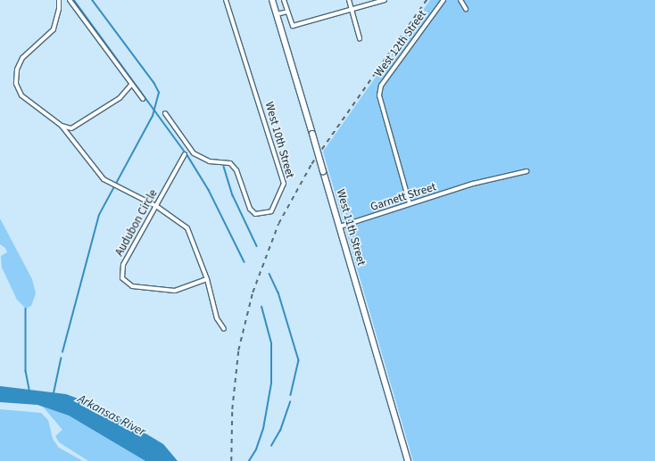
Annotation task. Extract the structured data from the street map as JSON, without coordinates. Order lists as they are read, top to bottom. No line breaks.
{"streets":{"street":["West 12th Street","West 10th Street","Garnett Street","Audubon Circle","West 11th Street"]},"crossings":[["West 12th Street","Garnett Street"],["Garnett Street","West 11th Street"]],"water":["Arkansas River"]}
